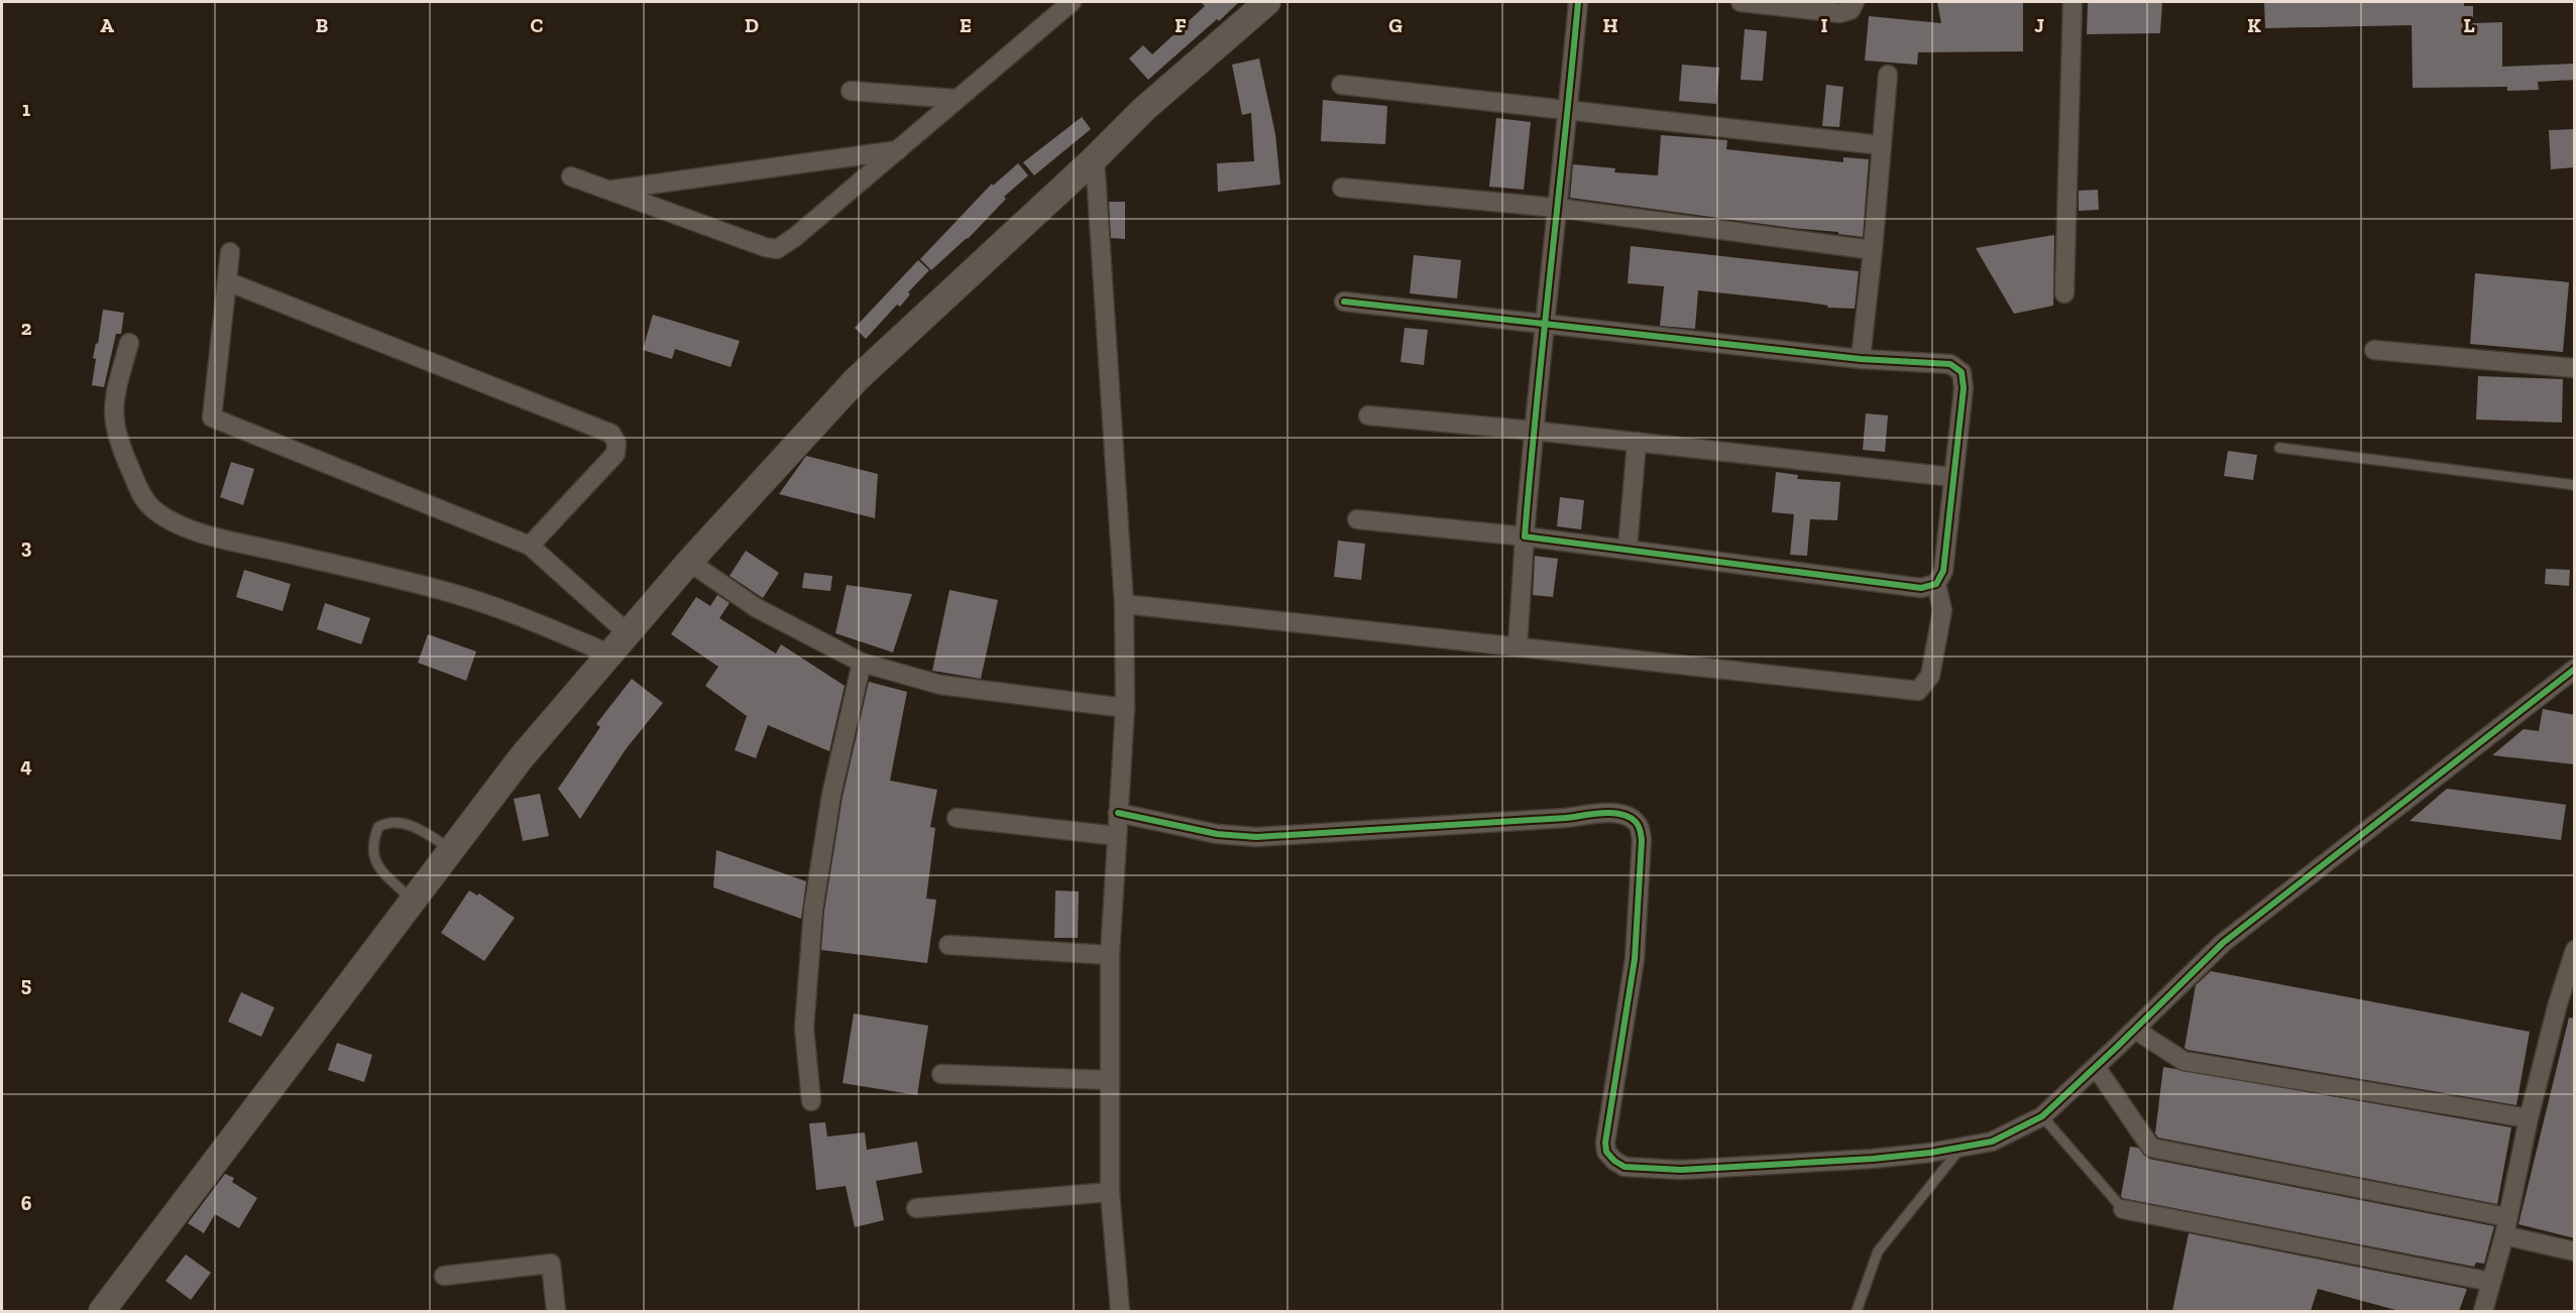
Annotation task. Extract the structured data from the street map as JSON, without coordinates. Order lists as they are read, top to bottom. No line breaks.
{"grid":{"columns":["A","B","C","D","E","F","G","H","I","J","K","L"],"rows":["1","2","3","4","5","6"]}}
